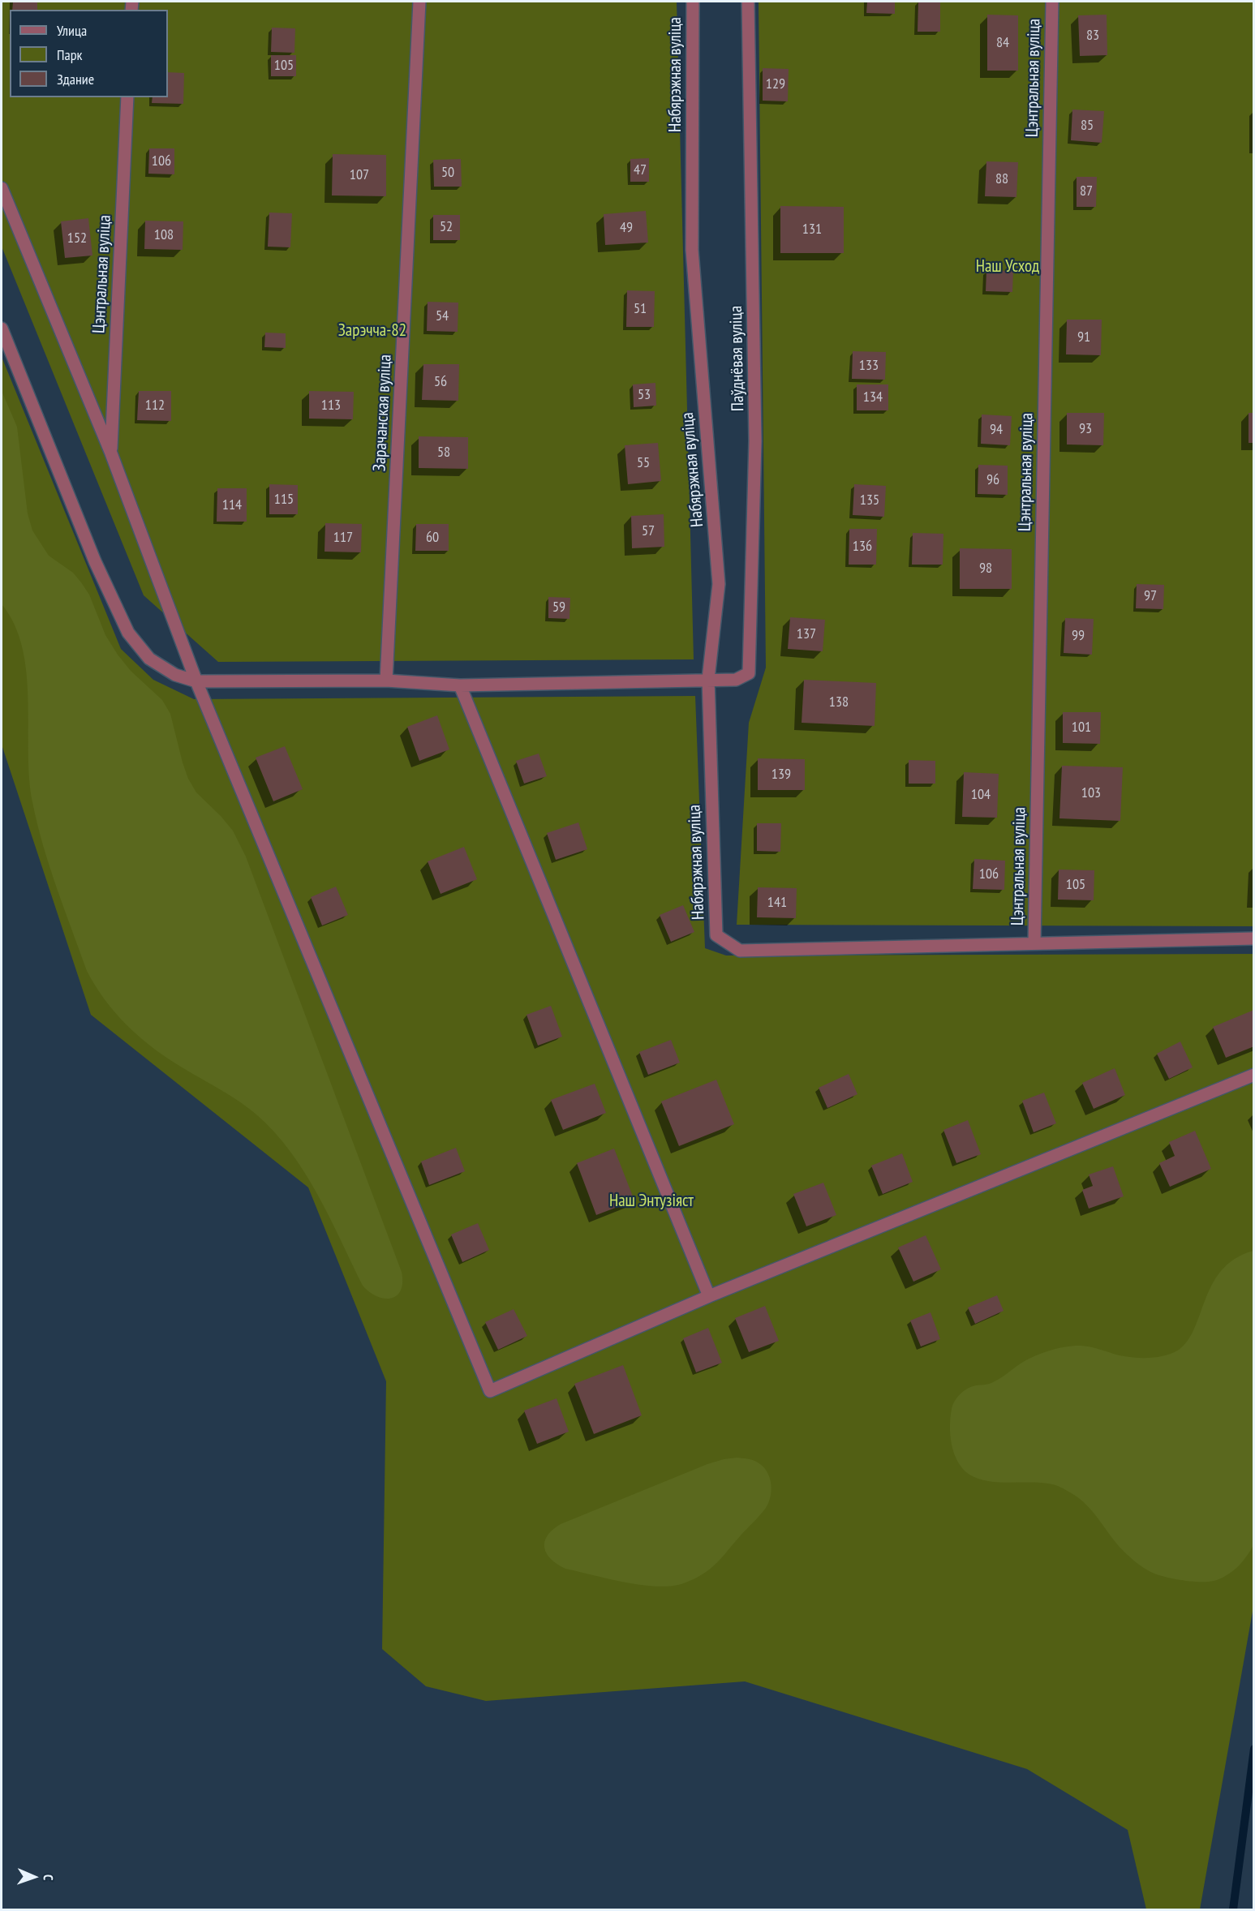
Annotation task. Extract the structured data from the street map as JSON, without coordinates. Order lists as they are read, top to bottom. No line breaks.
{"streets":{"street":["Набярэжная вуліца","Цэнтральная вуліца","Паўднёвая вуліца","Зарачанская вуліца"]},"crossings":[["Набярэжная вуліца","Цэнтральная вуліца"],["Набярэжная вуліца","Паўднёвая вуліца"]],"parks":["Наш Усход","Зарэчча-82","Наш Энтузіяст"],"house_numbers":["83","84","105","129","85","106","47","50","107","88","87","52","49","131","108","152","51","54","91","133","56","53","134","112","113","93","94","58","55","96","115","135","114","57","117","60","136","98","97","59","137","99","138","101","139","103","104","106","105","141"],"legend":["Улица","Парк","Здание"],"north":"right"}
